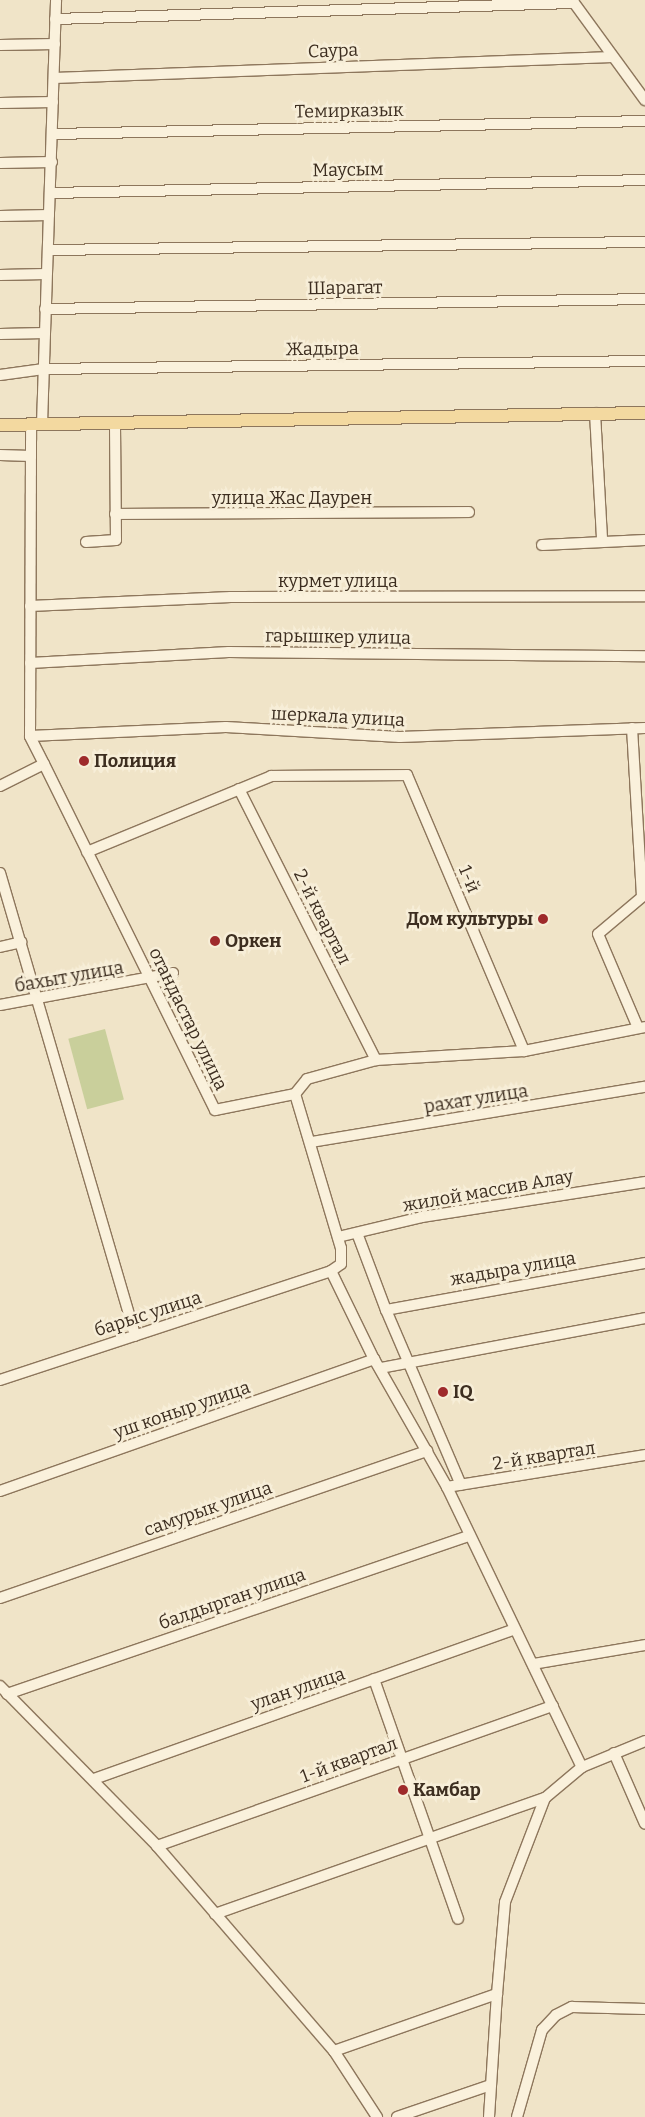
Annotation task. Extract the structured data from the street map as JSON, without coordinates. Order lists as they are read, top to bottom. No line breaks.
{"streets":{"street":["Саура","Темирказык","Маусым","Шарагат","Жадыра","улица Жас Даурен","курмет улица","гарышкер улица","шеркала улица","1-й","2-й квартал","бахыт улица","отандастар улица","рахат улица","жилой массив Алау","жадыра улица","барыс улица","уш коныр улица","самурык улица","балдырган улица","улан улица","1-й квартал"]},"crossings":[["шеркала улица","отандастар улица"],["1-й","2-й квартал"],["бахыт улица","отандастар улица"]],"places":["Полиция","Дом культуры","Оркен","IQ","Камбар"]}
